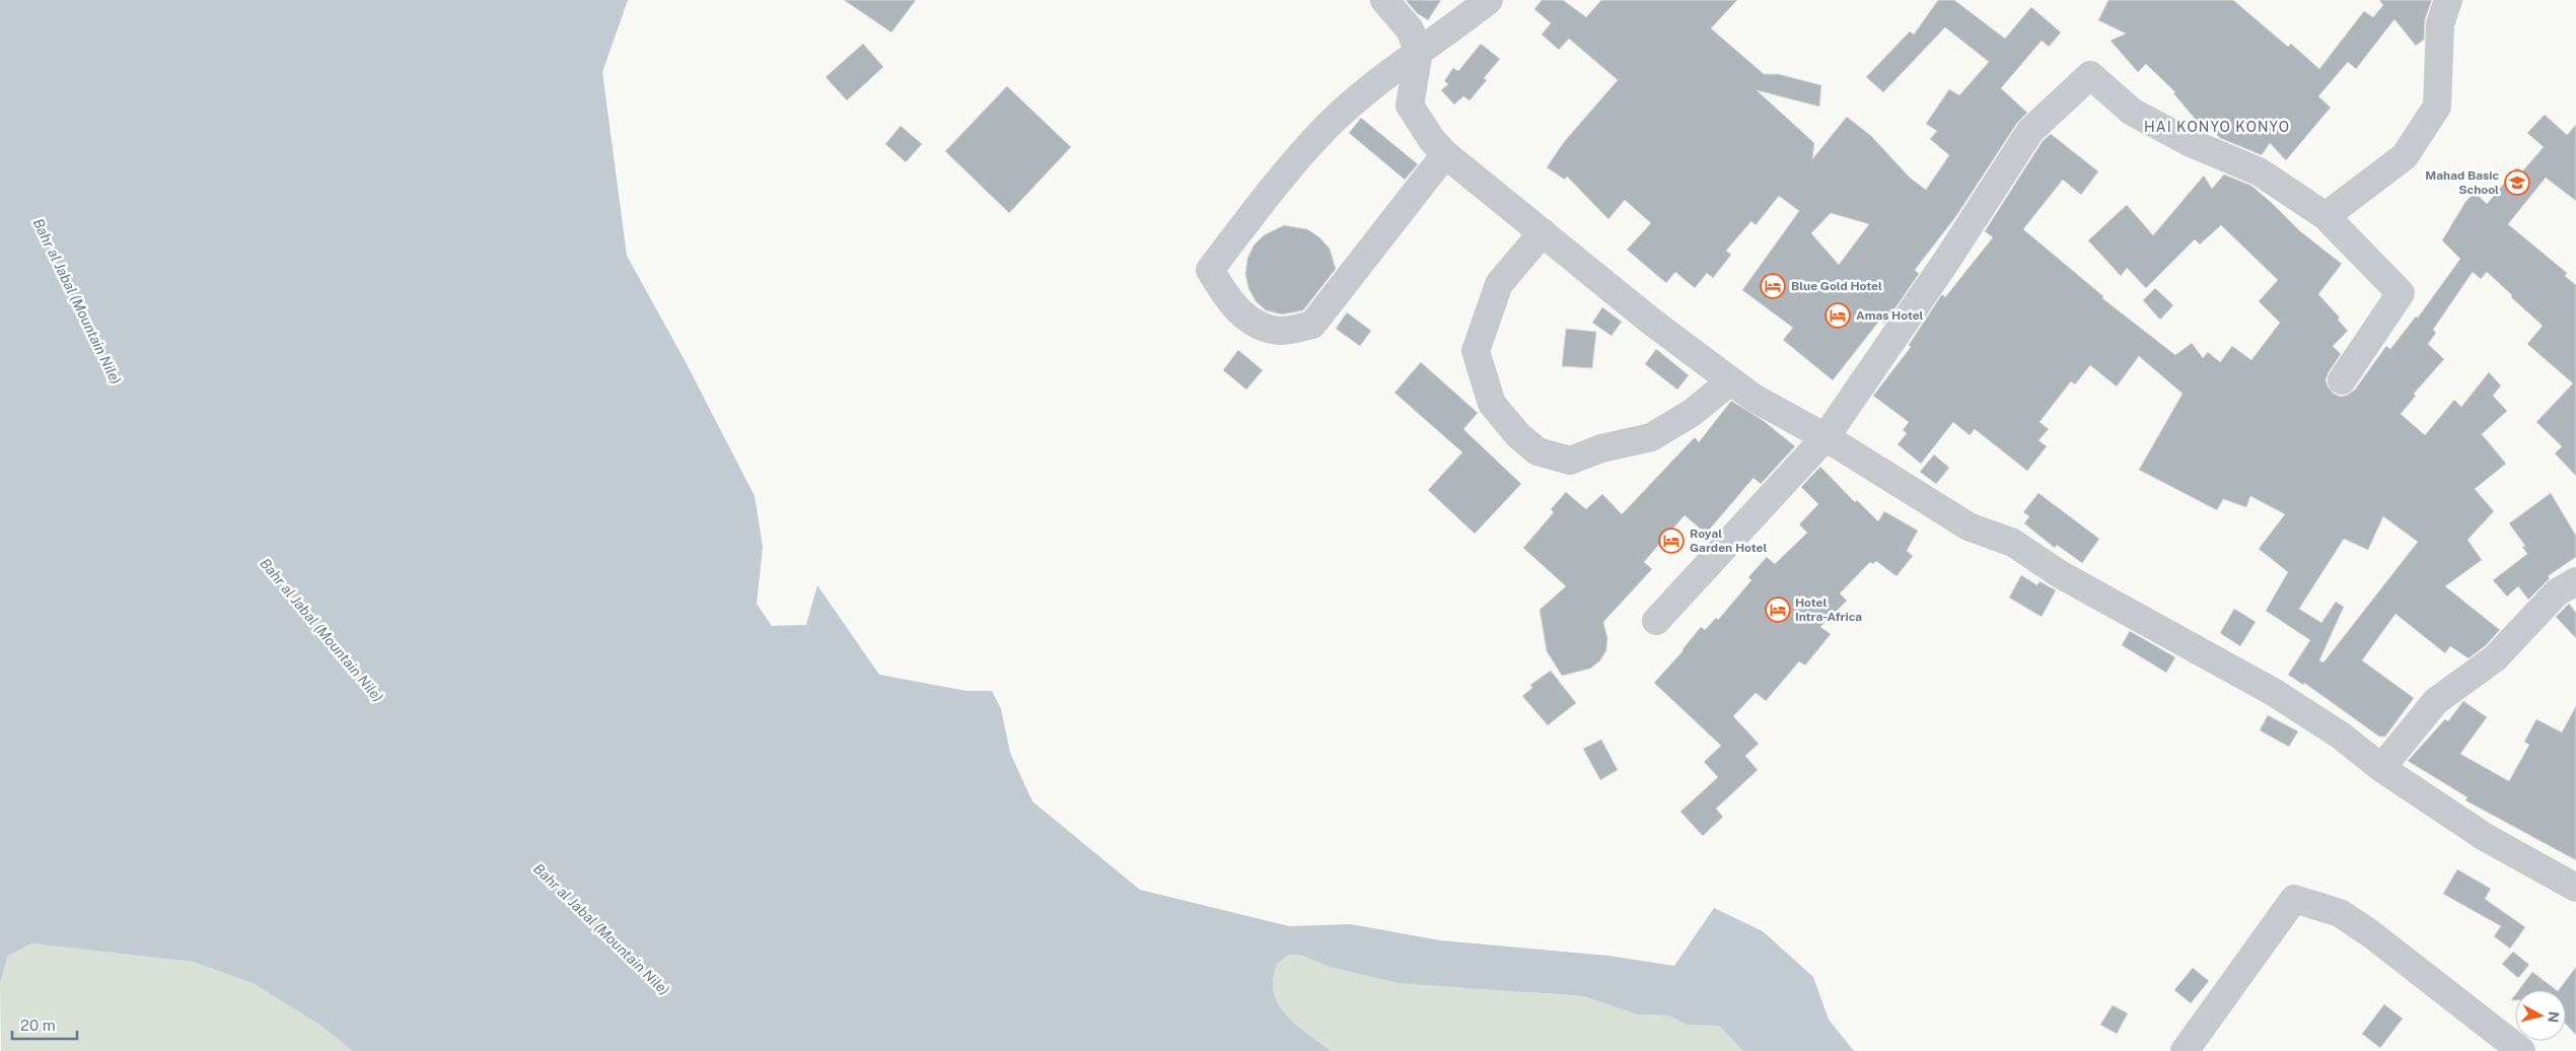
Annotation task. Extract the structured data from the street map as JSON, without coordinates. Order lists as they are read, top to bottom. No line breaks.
{"districts":["HAI KONYO KONYO"],"water":["Bahr al Jabal (Mountain Nile)"],"places":{"school or university":["Mahad Basic School"],"hotel":["Blue Gold Hotel","Amas Hotel","Royal Garden Hotel","Hotel Intra-Africa"]},"scale_bar":"20 m","north":"right"}
